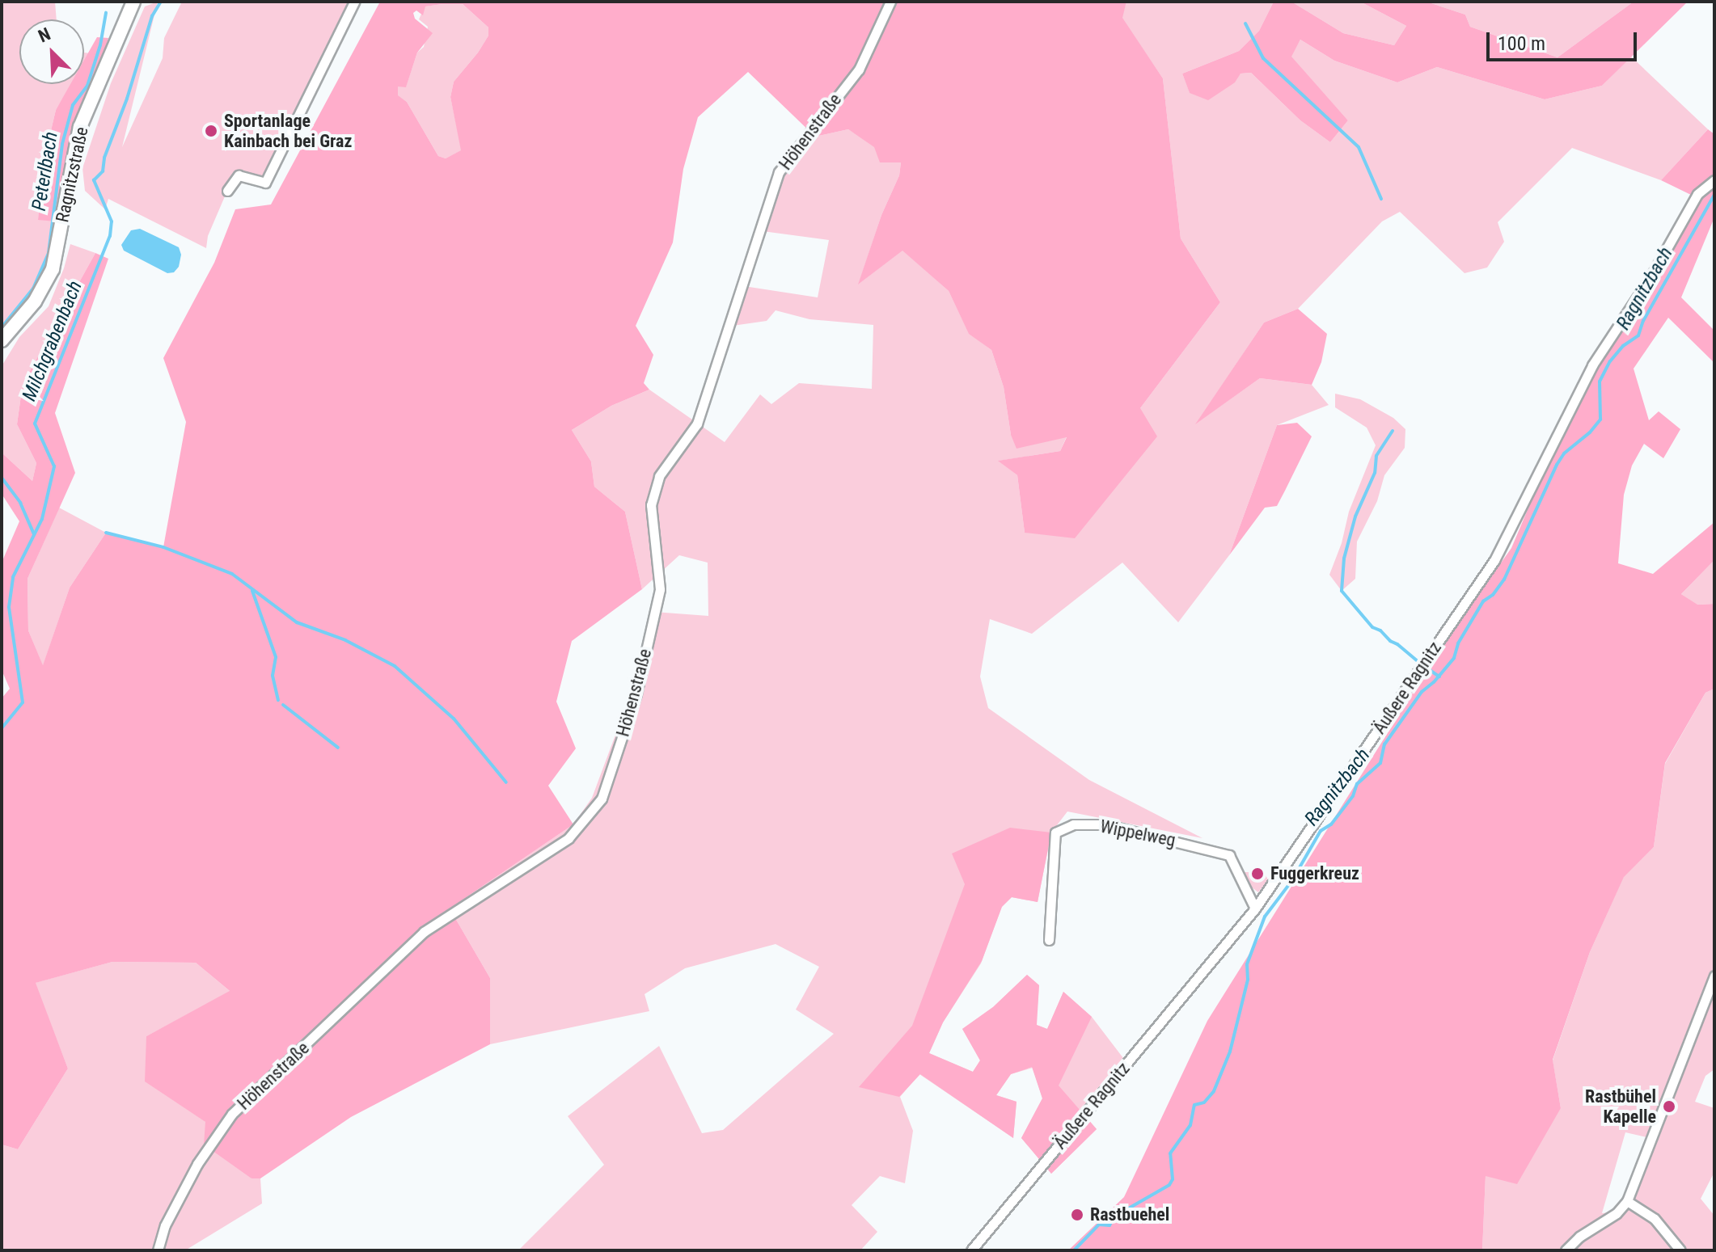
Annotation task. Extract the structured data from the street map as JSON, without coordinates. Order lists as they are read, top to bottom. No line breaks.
{"streets":{"main road":["Ragnitzstraße"],"street":["Höhenstraße","Äußere Ragnitz","Wippelweg"]},"crossings":[["Äußere Ragnitz","Wippelweg"]],"water":["Peterlbach","Ragnitzbach","Milchgrabenbach"],"places":["Sportanlage Kainbach bei Graz","Fuggerkreuz","Rastbühel Kapelle","Rastbuehel"],"scale_bar":"100 m","north":"top left"}
